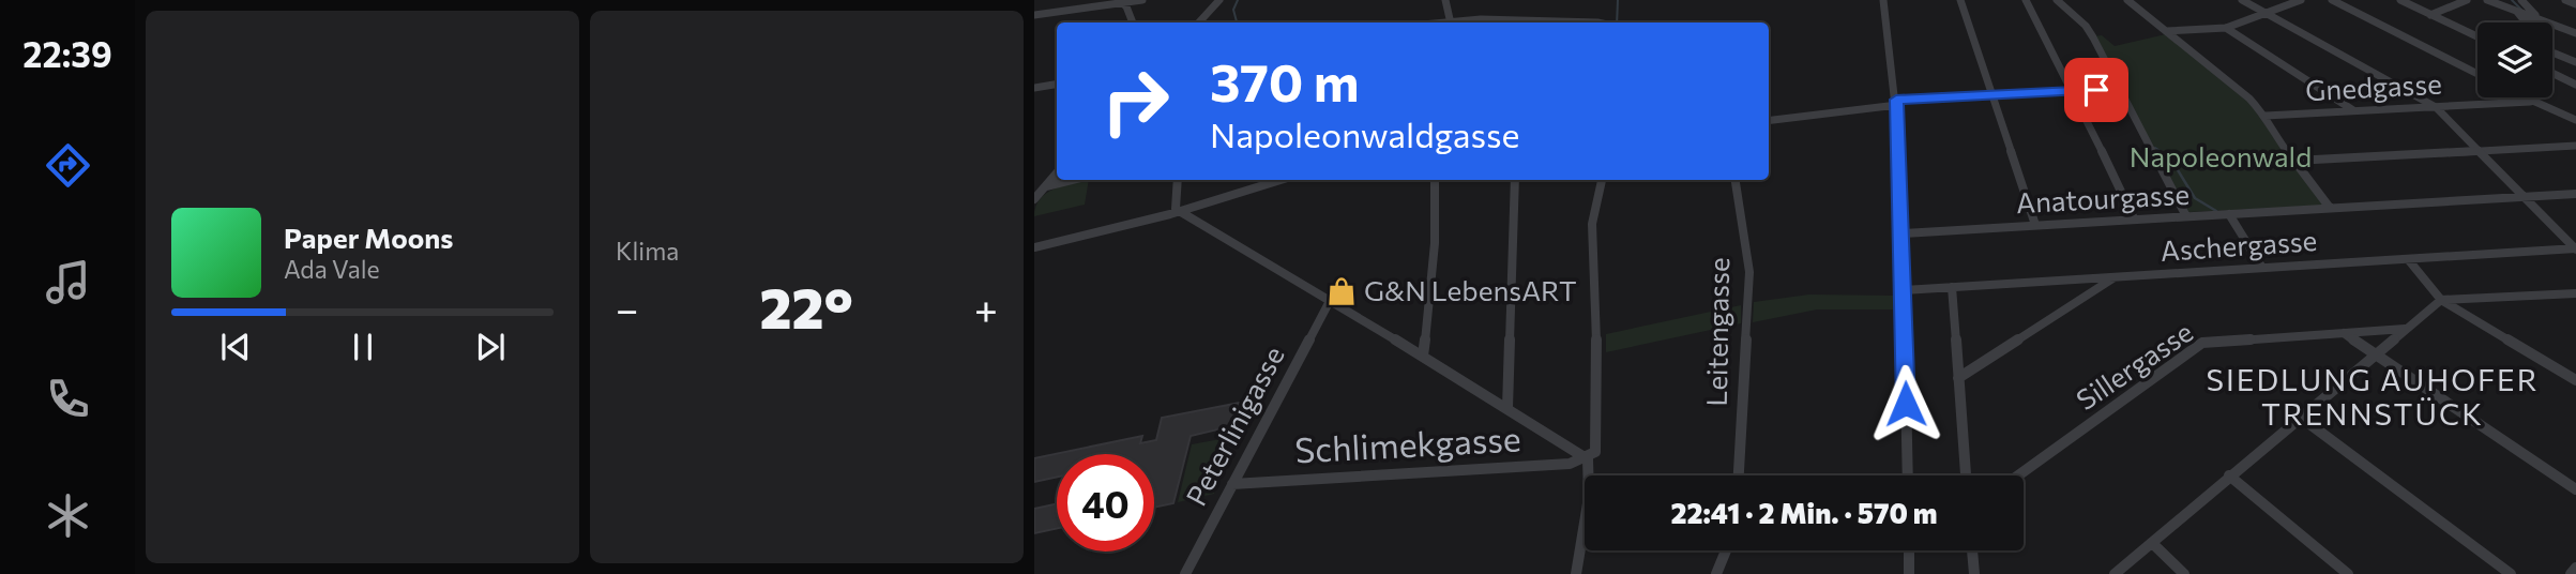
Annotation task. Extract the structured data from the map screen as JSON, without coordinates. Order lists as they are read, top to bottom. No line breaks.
{"streets":{"street":["Gnedgasse","Anatourgasse","Aschergasse","Leitengasse","Sillergasse","Peterlinigasse","Schlimekgasse"]},"crossings":[["Peterlinigasse","Schlimekgasse"]],"districts":["SIEDLUNG AUHOFER TRENNSTÜCK"],"parks":["Napoleonwald"],"places":{"shop":["G&N LebensART"]},"page":{"tabs":"22:39","tile":"Klima","turn":["370 m","Napoleonwaldgasse"],"song":["Paper Moons","Ada Vale"],"heat":["−","22°","+"],"limit":"40","trip":"22:41 · 2 Min. · 570 m"}}
